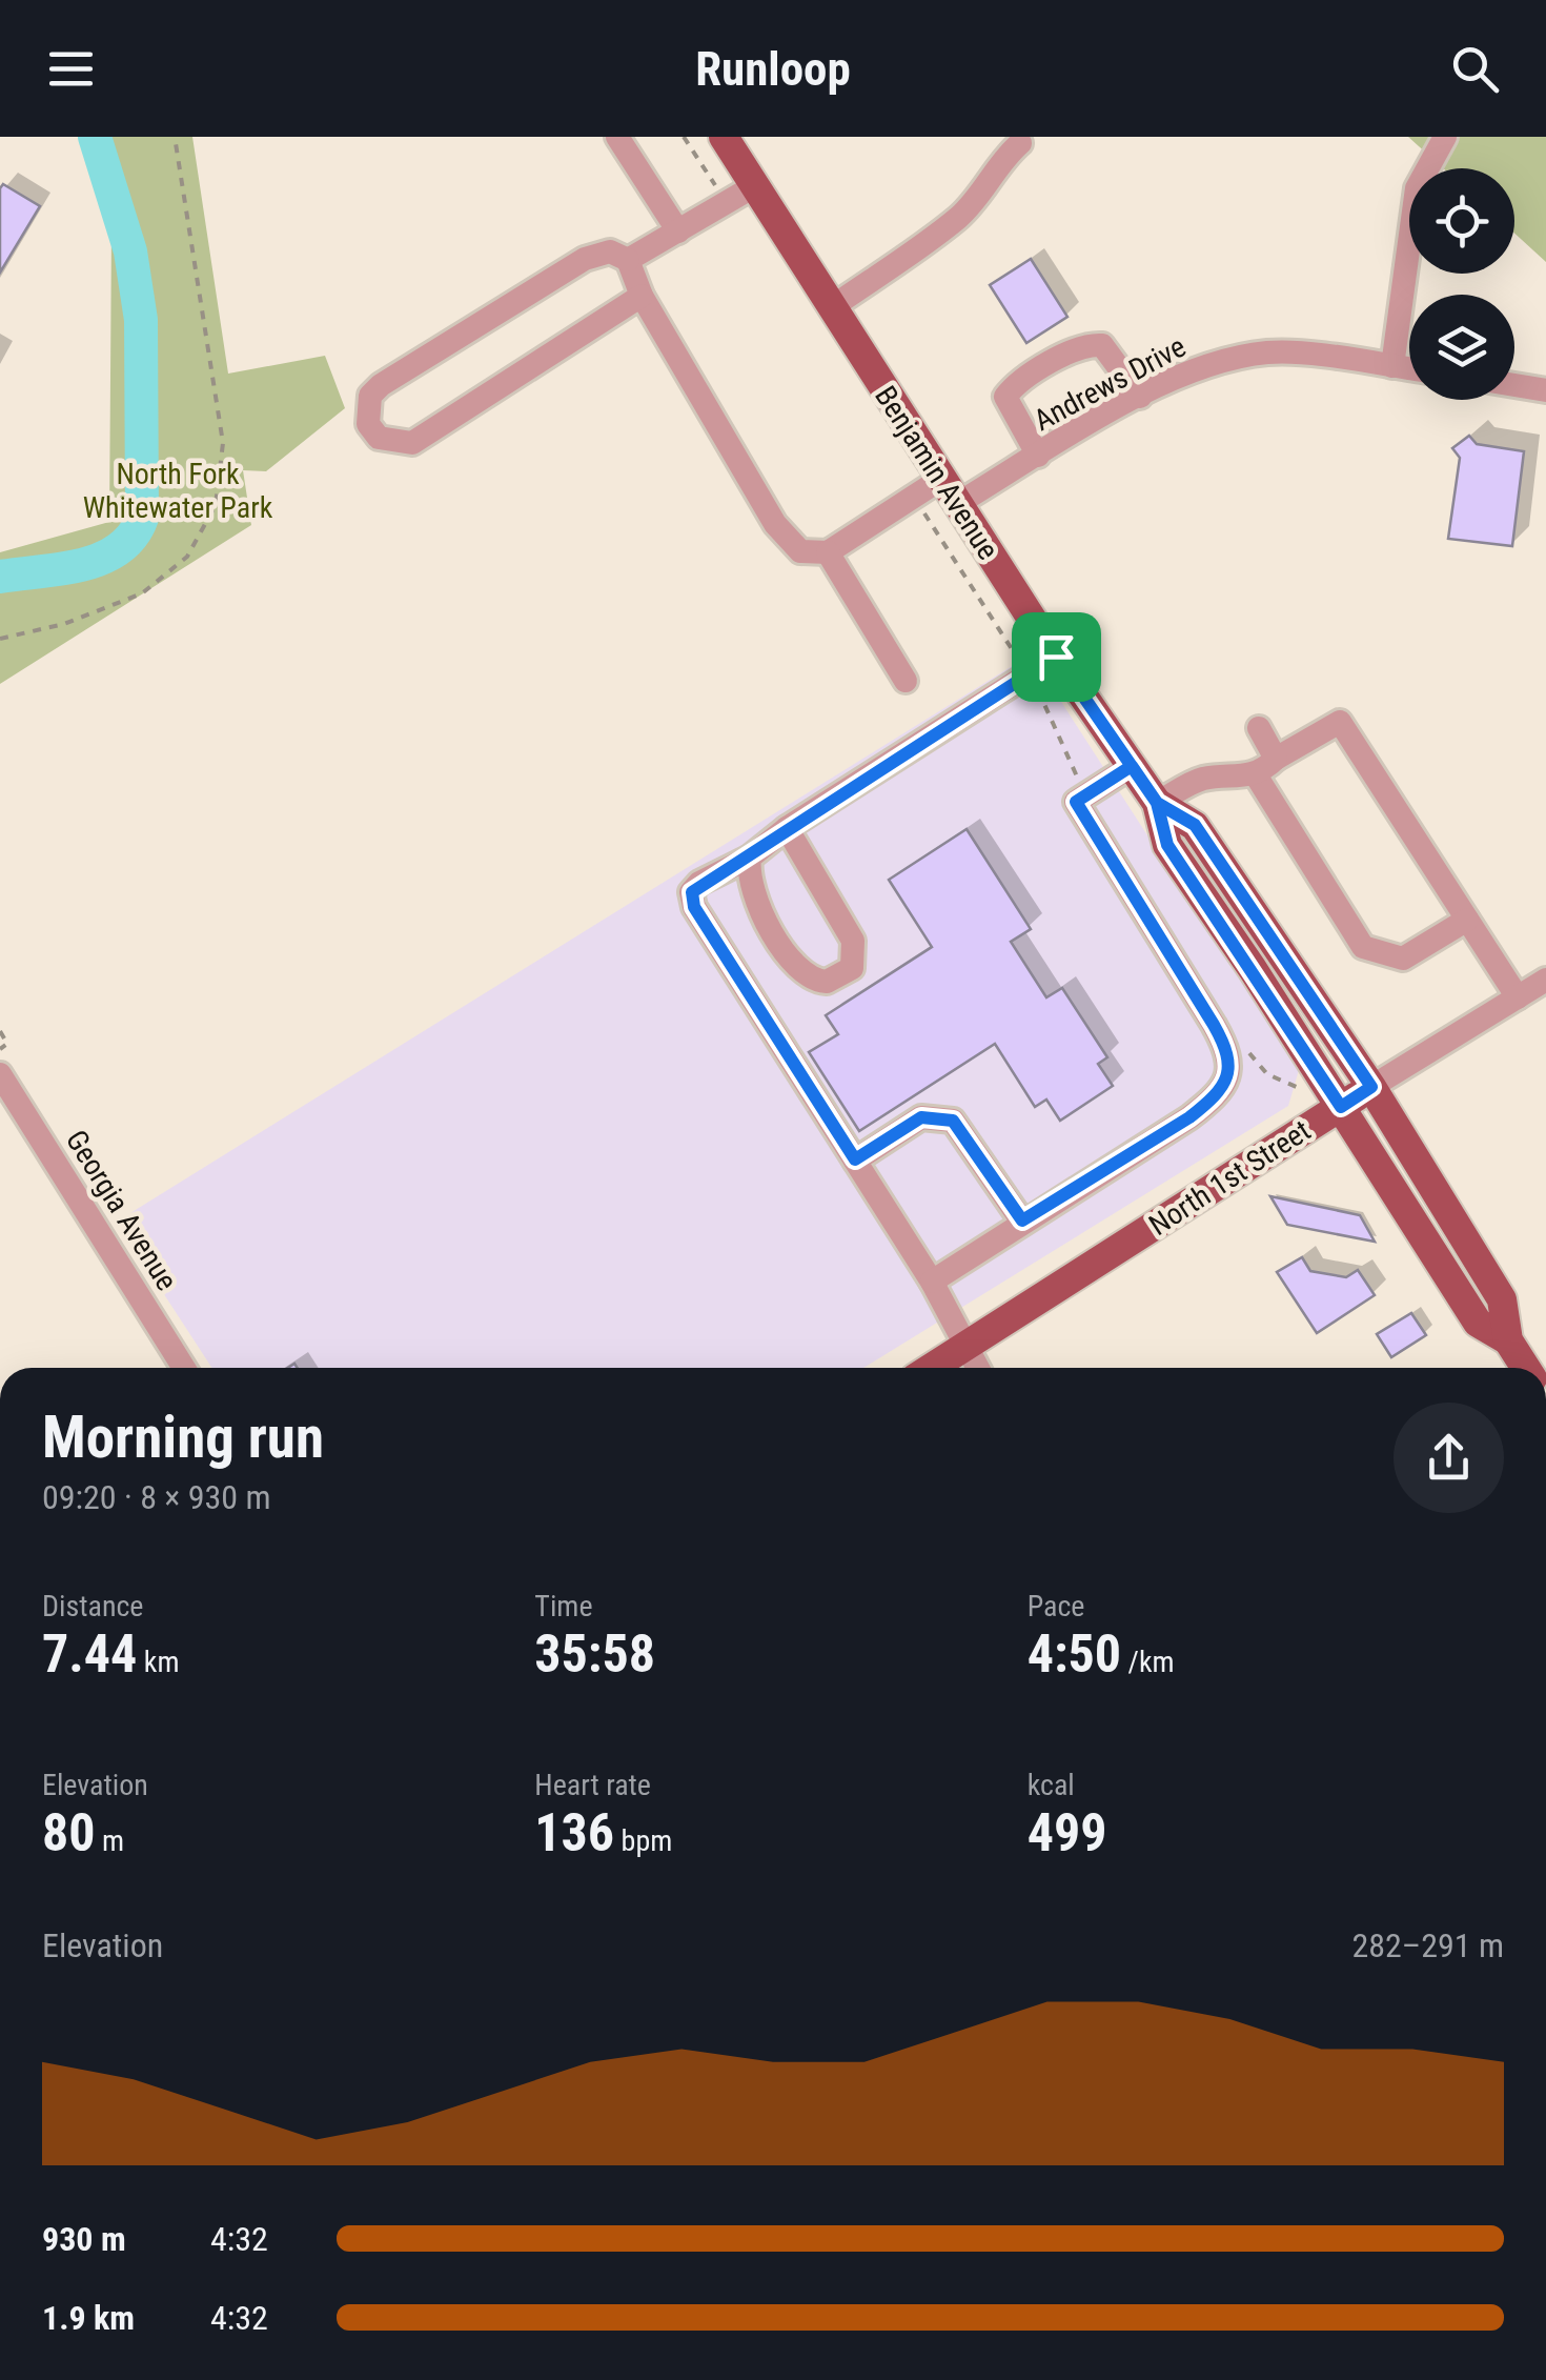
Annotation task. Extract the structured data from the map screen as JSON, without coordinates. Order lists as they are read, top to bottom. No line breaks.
{"streets":{"main road":["Benjamin Avenue","North 1st Street"],"street":["Andrews Drive","Georgia Avenue"]},"crossings":[["Andrews Drive","Benjamin Avenue"],["Benjamin Avenue","North 1st Street"]],"parks":["North Fork Whitewater Park"],"page":{"header":"Runloop","heading":["Morning run","09:20 · 8 × 930 m"],"stats":[["Distance","7.44 km"],["Time","35:58"],["Pace","4:50 /km"],["Elevation","80 m"],["Heart rate","136 bpm"],["kcal","499"]],"chart":["Elevation","282–291 m"],"list":[{"name":"930 m","note":"4:32"},{"name":"1.9 km","note":"4:32"}]}}
